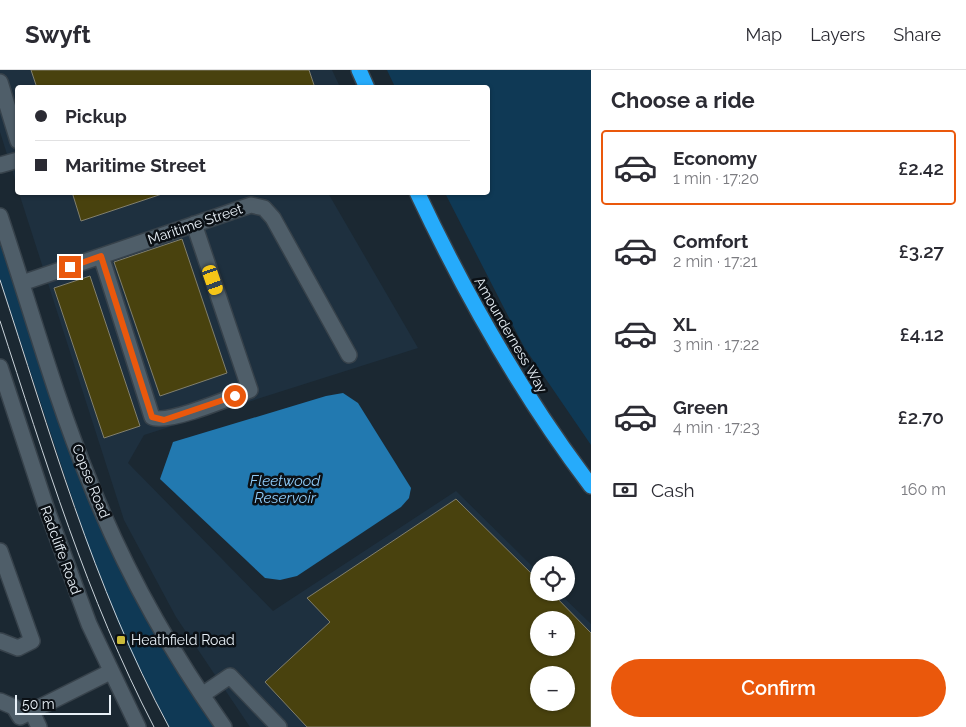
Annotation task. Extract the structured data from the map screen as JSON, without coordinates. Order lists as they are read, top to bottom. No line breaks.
{"streets":{"highway":["Amounderness Way"],"street":["Maritime Street","Copse Road","Radcliffe Road"]},"crossings":[["Maritime Street","Copse Road"]],"water":["Fleetwood Reservoir"],"places":{"transit":["Heathfield Road"]},"scale_bar":"50 m","page":{"header":"Swyft","nav":["Map","Layers","Share"],"heading":"Choose a ride","banner":["Pickup","Maritime Street"],"list":[{"name":"Economy","note":"1 min · 17:20","value":"£2.42"},{"name":"Comfort","note":"2 min · 17:21","value":"£3.27"},{"name":"XL","note":"3 min · 17:22","value":"£4.12"},{"name":"Green","note":"4 min · 17:23","value":"£2.70"}],"pay":["Cash","160 m"],"map_buttons":["+","−"],"buttons":"Confirm","scale":"50 m"}}
